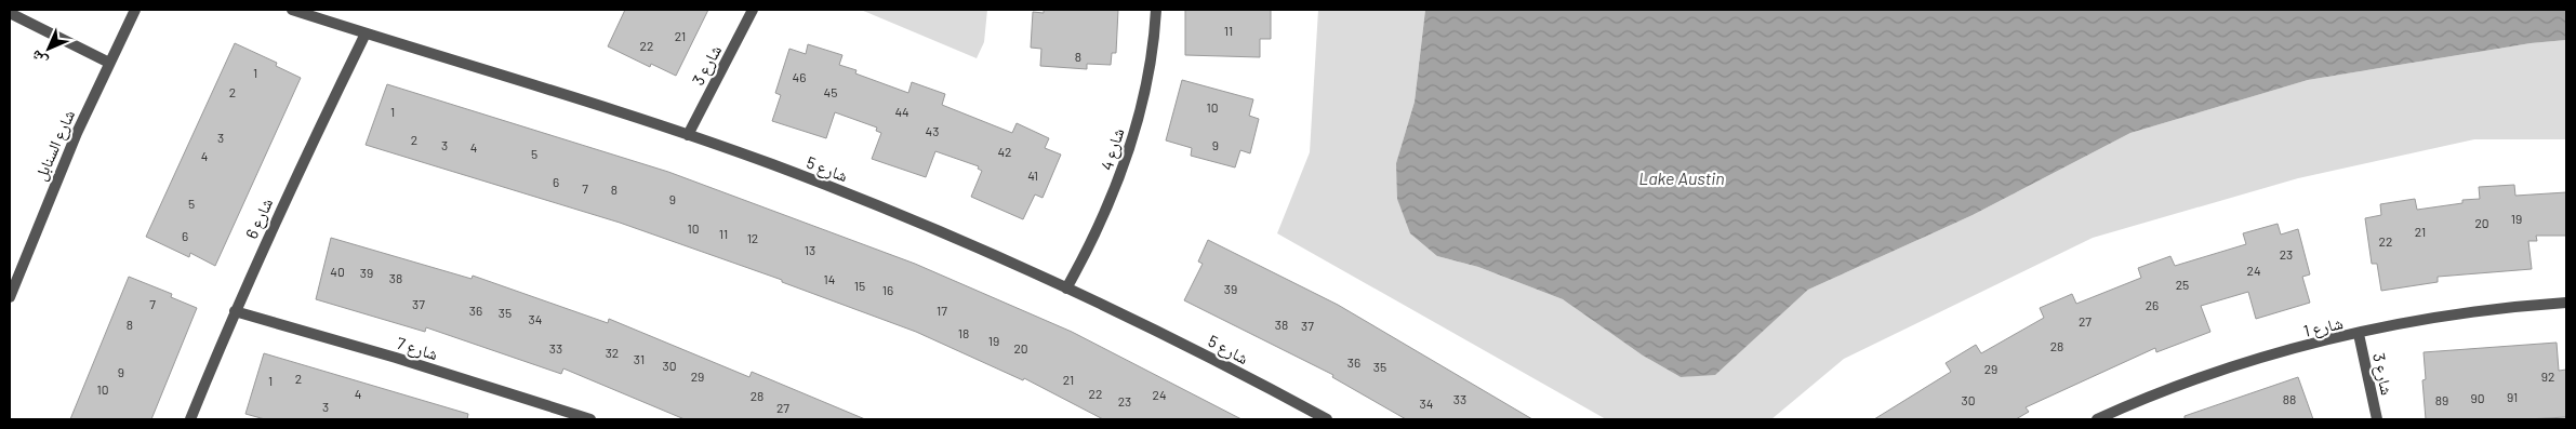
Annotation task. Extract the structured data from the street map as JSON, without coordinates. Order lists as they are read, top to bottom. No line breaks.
{"streets":{"street":["شارع 3","شارع السنابل","شارع 4","شارع 5","شارع 6","شارع 1","شارع 7"]},"crossings":[["شارع 3","شارع 5"],["شارع 3","شارع 1"],["شارع 4","شارع 5"],["شارع 5","شارع 6"],["شارع 6","شارع 7"]],"water":["Lake Austin"],"house_numbers":["11","21","22","8","1","46","2","45","10","1","44","43","3","2","3","9","4","42","5","4","41","6","7","8","9","5","19","20","10","21","11","6","12","22","13","23","24","40","39","38","14","25","15","39","16","7","37","26","36","17","35","34","27","8","38","37","18","19","28","33","20","32","31","36","30","35","29","9","29","92","2","21","1","10","4","22","24","28","91","90","33","88","30","89","23","34","3","27"],"north":"bottom left"}
